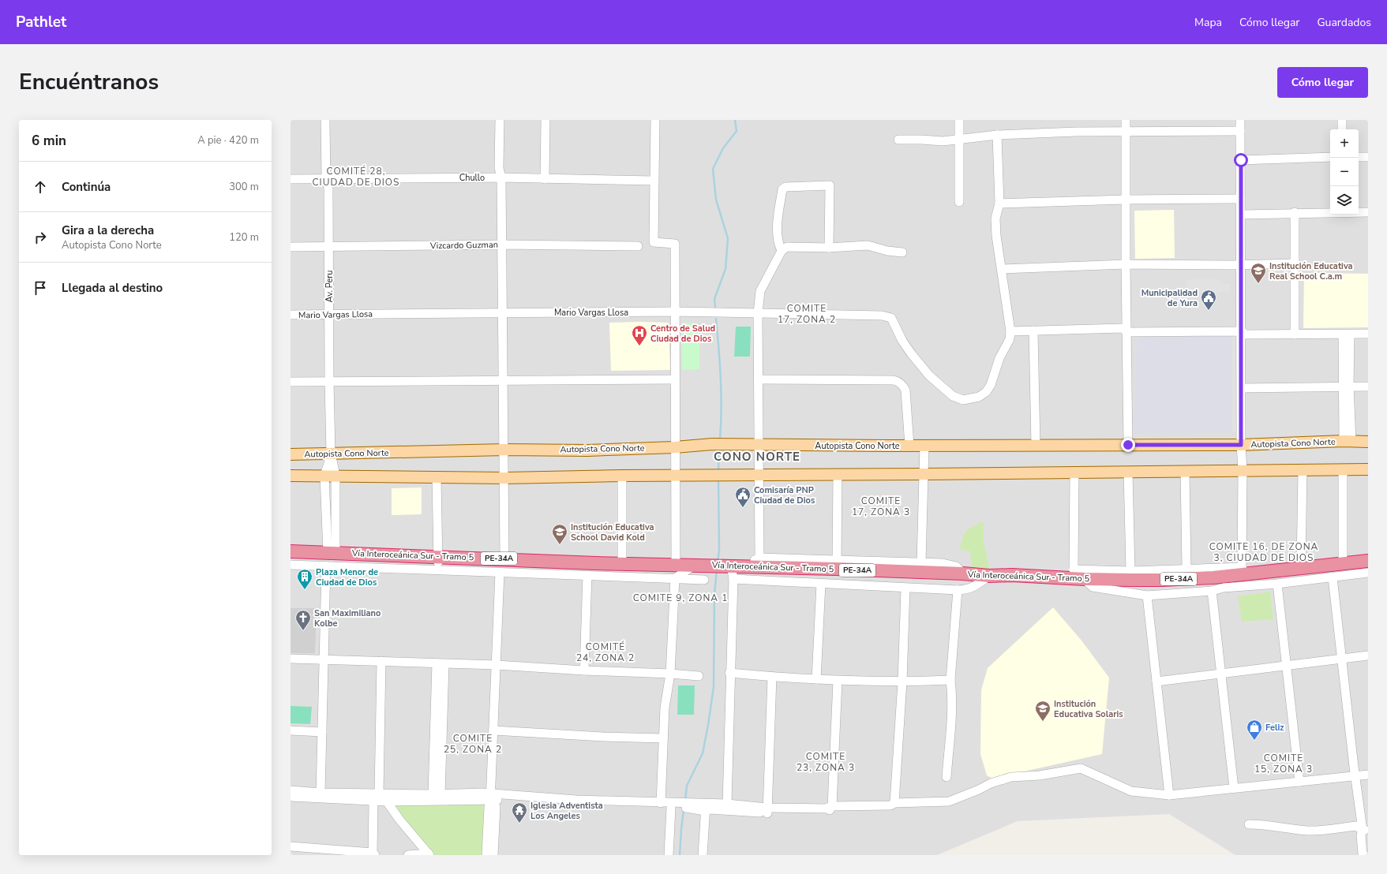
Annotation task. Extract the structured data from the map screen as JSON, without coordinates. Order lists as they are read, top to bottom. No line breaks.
{"streets":{"highway":["Vía Interoceánica Sur - Tramo 5","PE-34A"],"main road":["Autopista Cono Norte"],"street":["Chullo","Vizcardo Guzman","Av. Peru","Mario Vargas Llosa"]},"crossings":[["Chullo","Av. Peru"],["Vizcardo Guzman","Av. Peru"],["Av. Peru","Mario Vargas Llosa"],["Av. Peru","Autopista Cono Norte"],["Av. Peru","Vía Interoceánica Sur - Tramo 5"]],"districts":["COMITÉ 28, CIUDAD DE DIOS","COMITE 17, ZONA 2","CONO NORTE","COMITE 17, ZONA 3","COMITE 16, DE ZONA 3, CIUDAD DE DIOS","COMITE 9, ZONA 1","COMITÉ 24, ZONA 2","COMITE 25, ZONA 2","COMITE 23, ZONA 3","COMITE 15, ZONA 3"],"places":{"school or university":["Institución Educativa Real School C.a.m","Institución Educativa School David Kold","Institución Educativa Solaris"],"public building":["Municipalidad de Yura","Comisaría PNP Ciudad de Dios"],"hospital":["Centro de Salud Ciudad de Dios"],"building":["Plaza Menor de Ciudad de Dios"],"church":["San Maximiliano Kolbe"],"shop":["Feliz"],"temple":["Iglesia Adventista Los Angeles"]},"page":{"header":"Pathlet","nav":["Mapa","Cómo llegar","Guardados"],"title":"Encuéntranos","buttons":"Cómo llegar","heading":["6 min","A pie · 420 m"],"map_buttons":["+","−"],"list":[["Continúa","300 m"],["Gira a la derecha","Autopista Cono Norte","120 m"],"Llegada al destino"]}}
